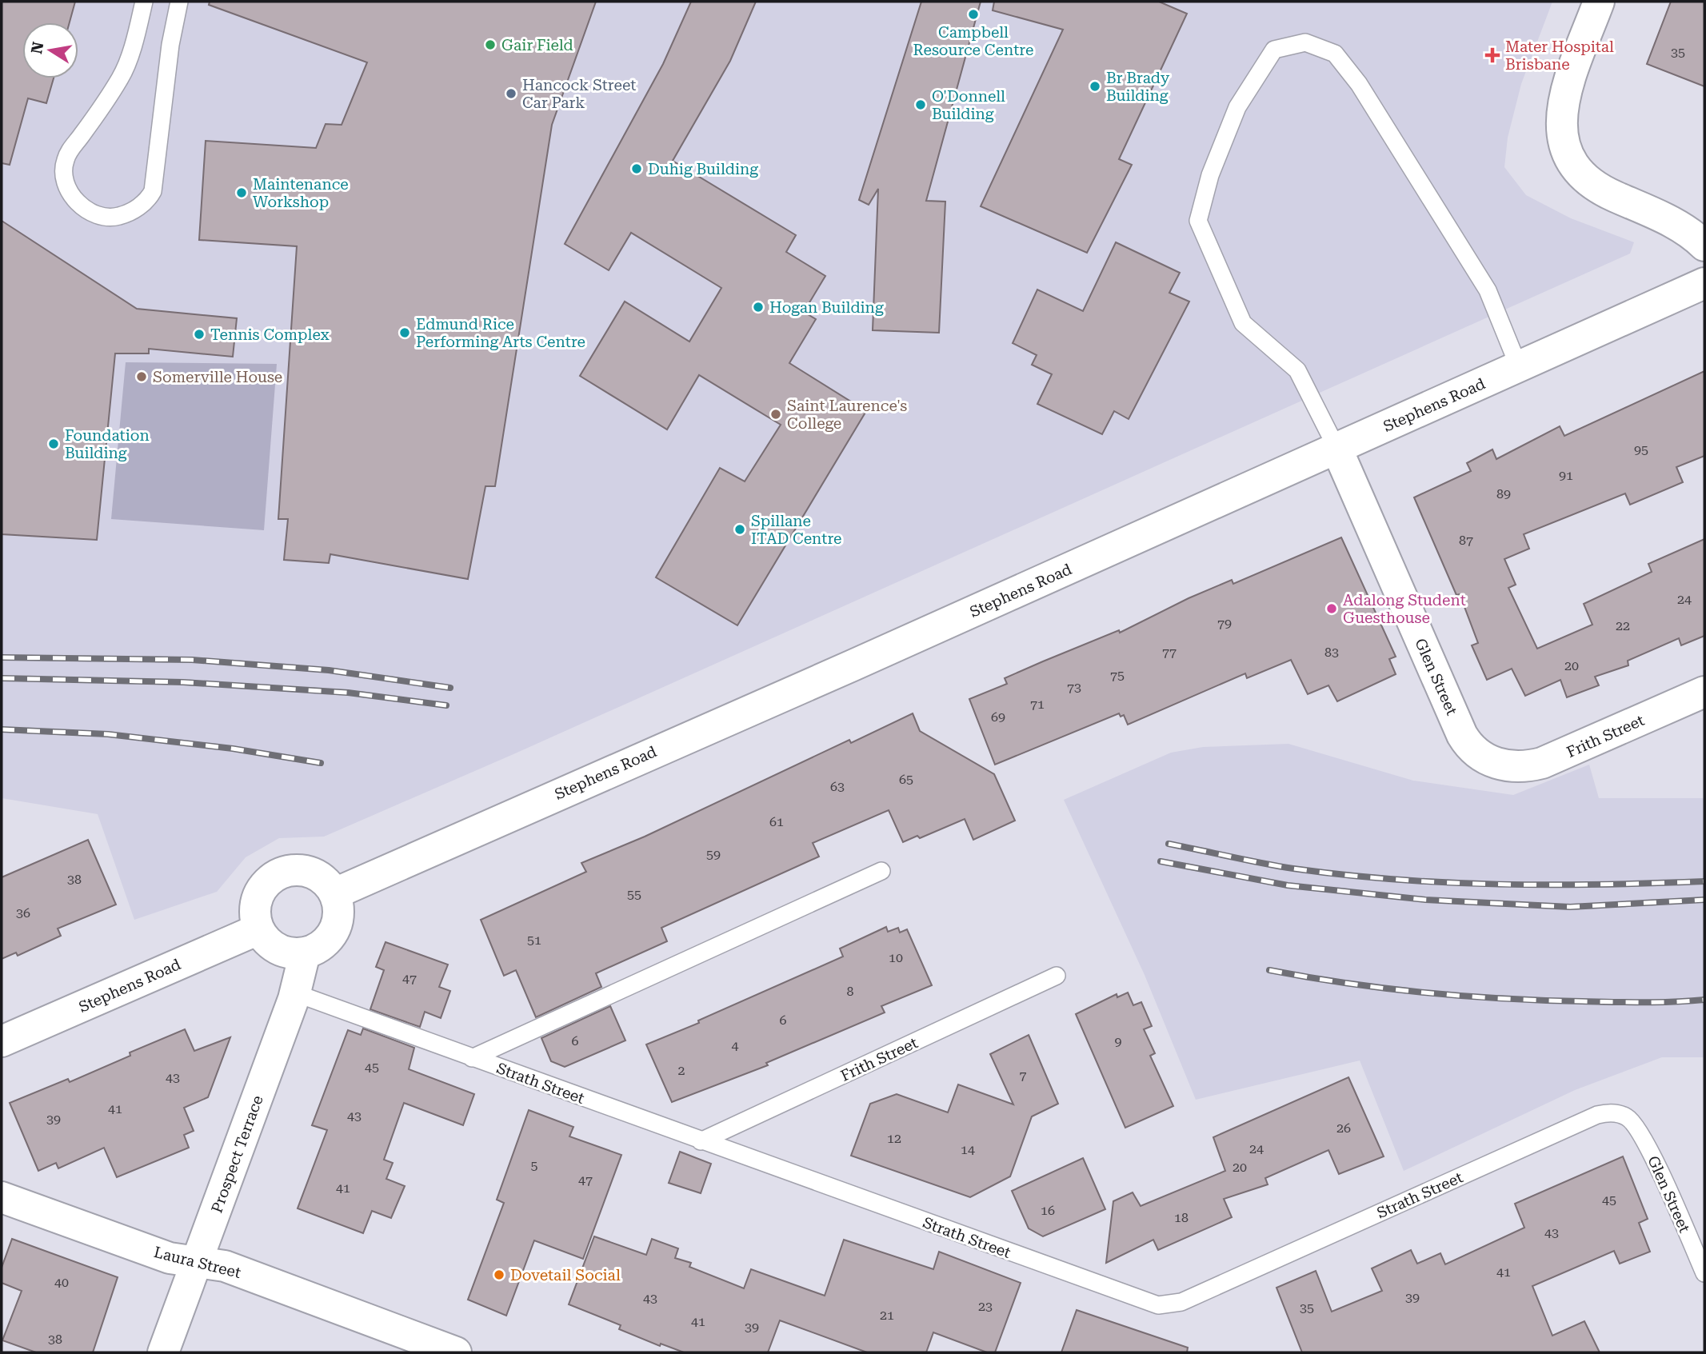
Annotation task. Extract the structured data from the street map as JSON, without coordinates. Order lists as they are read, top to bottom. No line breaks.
{"streets":{"street":["Stephens Road","Glen Street","Frith Street","Prospect Terrace","Laura Street"],"lane":["Strath Street"]},"crossings":[["Stephens Road","Glen Street"],["Stephens Road","Prospect Terrace"],["Glen Street","Frith Street"],["Glen Street","Strath Street"],["Frith Street","Strath Street"],["Strath Street","Prospect Terrace"],["Prospect Terrace","Laura Street"]],"places":{"other":["Campbell Resource Centre","Gair Field","Br Brady Building","Hancock Street Car Park","O'Donnell Building","Duhig Building","Maintenance Workshop","Hogan Building","Edmund Rice Performing Arts Centre","Tennis Complex","Somerville House","Saint Laurence's College","Foundation Building","Spillane ITAD Centre","Adalong Student Guesthouse","Dovetail Social"],"health":["Mater Hospital Brisbane"]},"house_numbers":["35","95","91","89","87","24","79","22","77","83","20","75","73","71","69","65","63","61","59","38","55","36","51","10","47","8","6","6","9","4","45","2","7","43","41","43","39","26","12","24","14","5","20","47","41","45","16","18","43","41","40","39","43","23","35","21","41","39","38"],"north":"left"}
